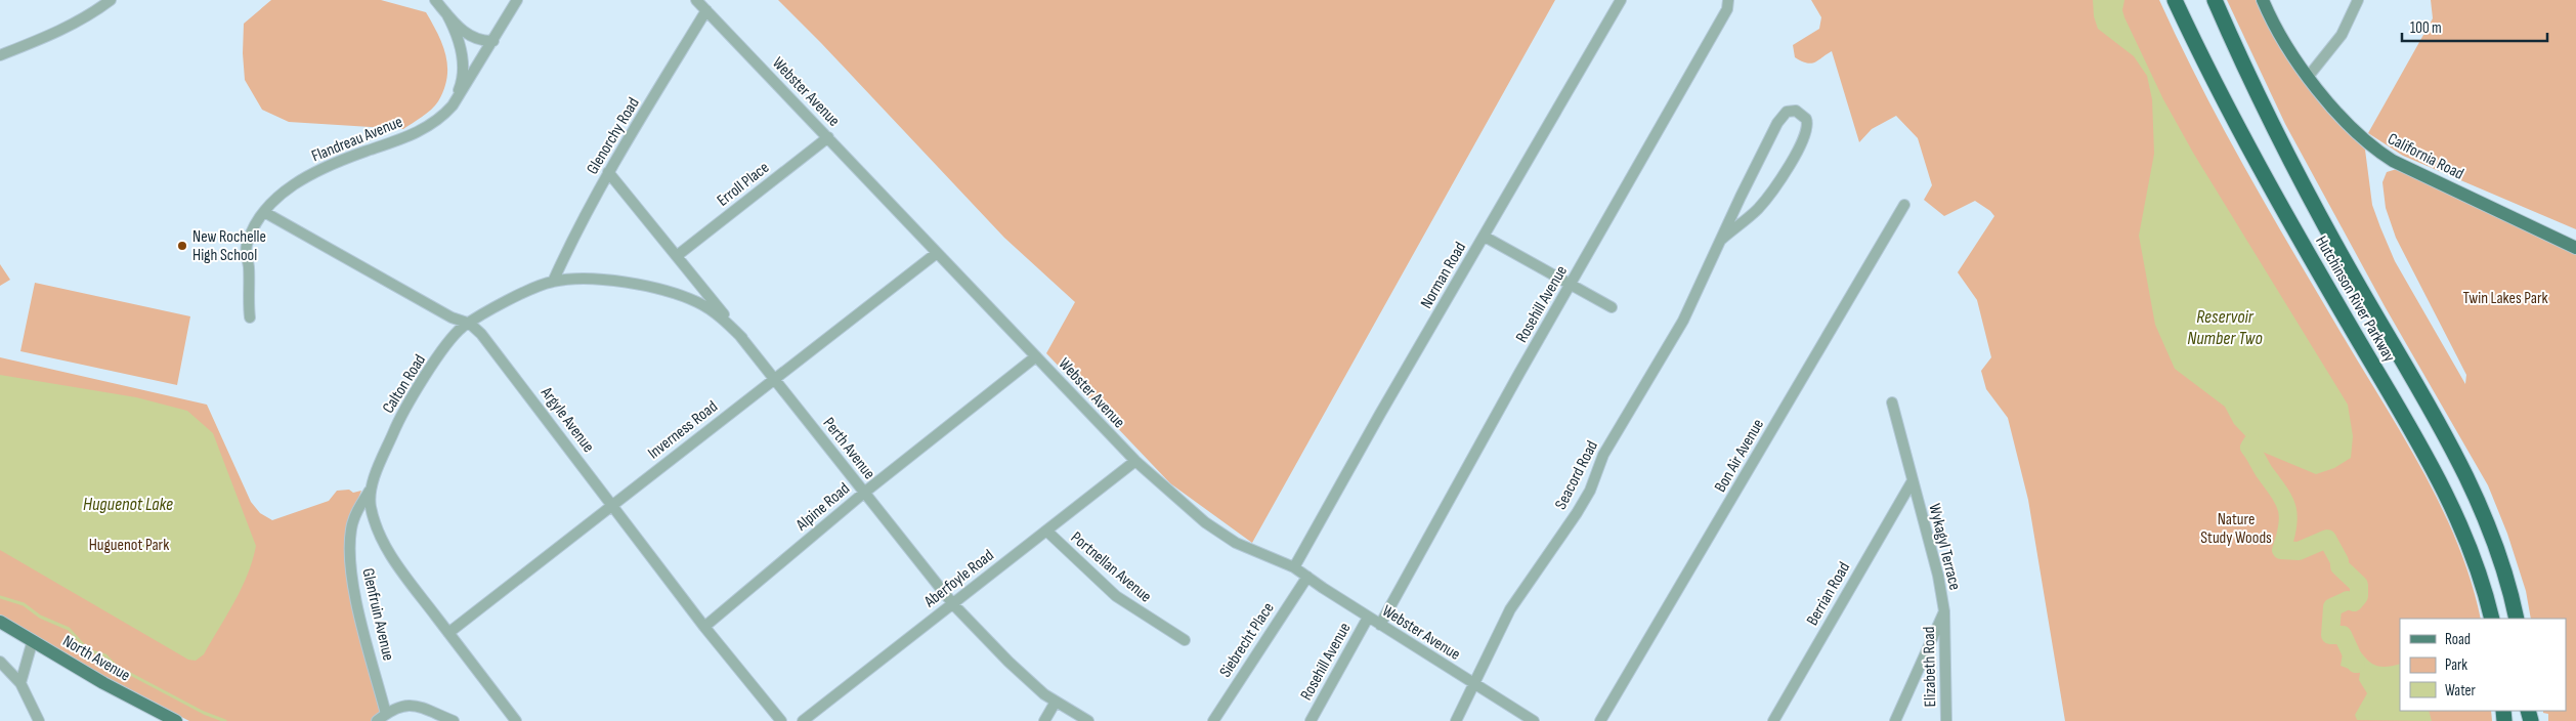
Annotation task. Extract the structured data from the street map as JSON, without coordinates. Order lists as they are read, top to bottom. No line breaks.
{"streets":{"highway":["Hutchinson River Parkway"],"main road":["California Road","North Avenue"],"street":["Webster Avenue","Glenorchy Road","Flandreau Avenue","Erroll Place","Norman Road","Rosehill Avenue","Calton Road","Argyle Avenue","Inverness Road","Perth Avenue","Bon Air Avenue","Seacord Road","Alpine Road","Wykagyl Terrace","Portnellan Avenue","Aberfoyle Road","Berrian Road","Glenfruin Avenue","Siebrecht Place","Elizabeth Road"]},"crossings":[["Webster Avenue","Glenorchy Road"],["Webster Avenue","Erroll Place"],["Webster Avenue","Norman Road"],["Webster Avenue","Rosehill Avenue"],["Webster Avenue","Inverness Road"],["Webster Avenue","Seacord Road"],["Webster Avenue","Alpine Road"],["Webster Avenue","Aberfoyle Road"],["Webster Avenue","Siebrecht Place"],["Glenorchy Road","Calton Road"],["Glenorchy Road","Perth Avenue"],["Flandreau Avenue","Argyle Avenue"],["Erroll Place","Perth Avenue"],["Calton Road","Argyle Avenue"],["Calton Road","Inverness Road"],["Calton Road","Perth Avenue"],["Calton Road","Glenfruin Avenue"],["Argyle Avenue","Inverness Road"],["Argyle Avenue","Alpine Road"],["Inverness Road","Perth Avenue"],["Perth Avenue","Alpine Road"],["Perth Avenue","Aberfoyle Road"],["Wykagyl Terrace","Berrian Road"],["Wykagyl Terrace","Elizabeth Road"],["Portnellan Avenue","Aberfoyle Road"]],"water":["Reservoir Number Two","Huguenot Lake"],"parks":["Twin Lakes Park","Nature Study Woods","Huguenot Park"],"places":["New Rochelle High School"],"legend":["Road","Park","Water"],"scale_bar":"100 m"}
